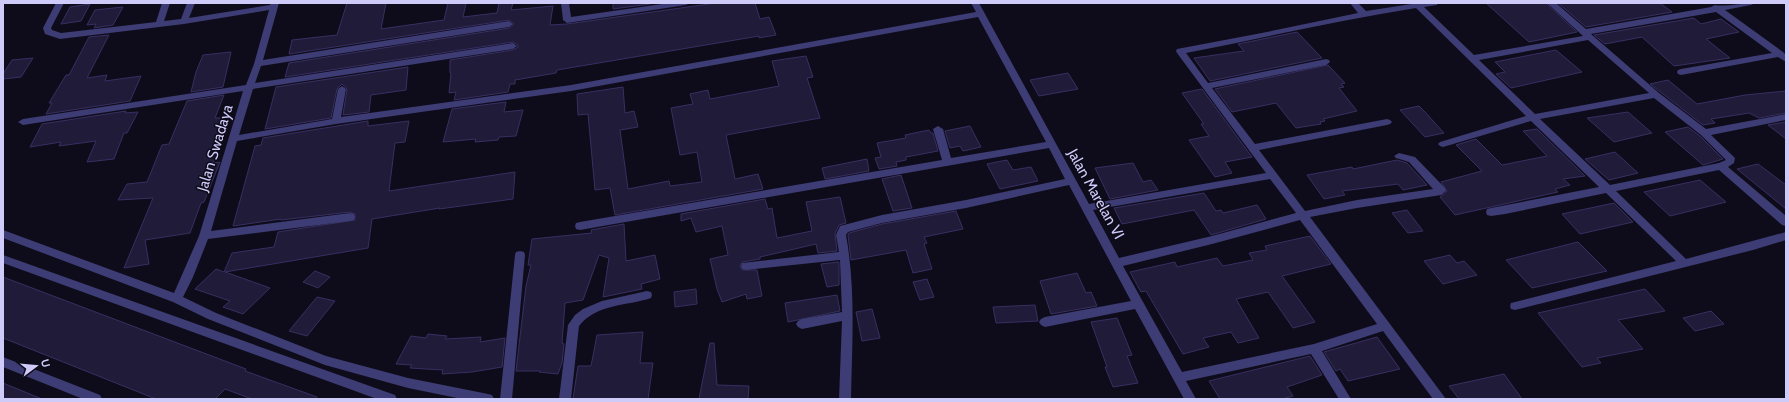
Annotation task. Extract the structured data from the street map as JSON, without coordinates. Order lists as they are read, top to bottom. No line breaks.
{"streets":{"street":["Jalan Swadaya","Jalan Marelan VI"]},"north":"right"}
